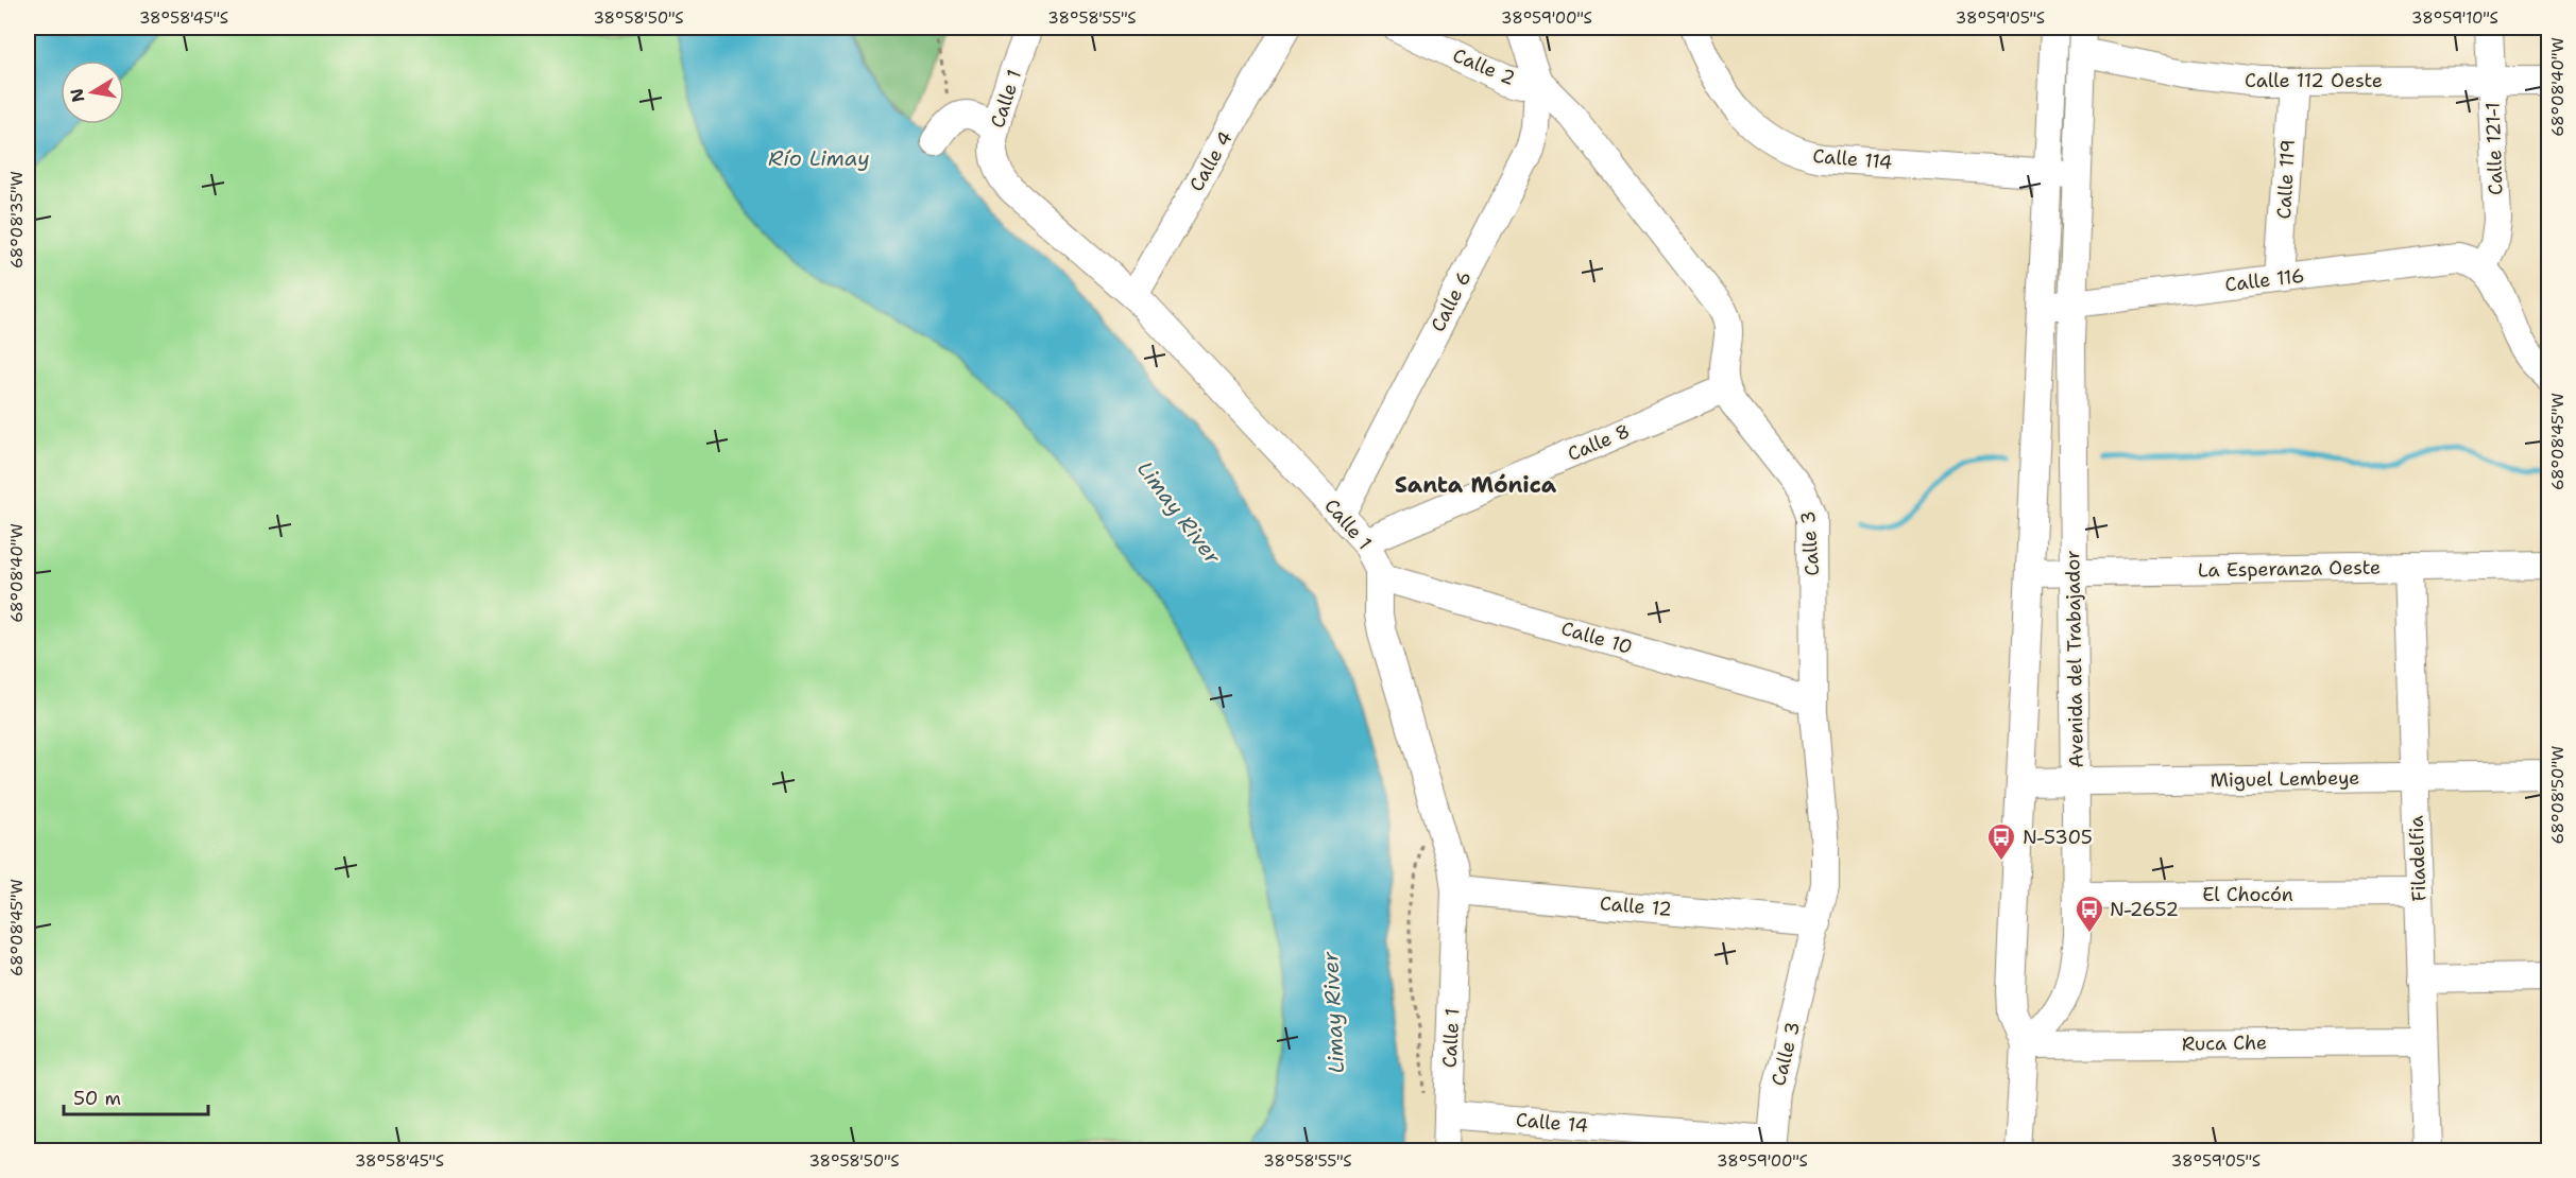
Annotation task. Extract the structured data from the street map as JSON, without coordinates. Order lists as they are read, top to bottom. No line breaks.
{"streets":{"street":["Calle 2","Calle 112 Oeste","Calle 1","Calle 121-1","Calle 114","Calle 4","Calle 119","Calle 116","Calle 6","Calle 8","Calle 3","La Esperanza Oeste","Calle 10","Avenida del Trabajador","Miguel Lembeye","Filadelfia","El Chocón","Calle 12","Ruca Che","Calle 14"]},"crossings":[["Calle 2","Calle 6"],["Calle 2","Calle 3"],["Calle 112 Oeste","Calle 121-1"],["Calle 112 Oeste","Calle 119"],["Calle 112 Oeste","Avenida del Trabajador"],["Calle 1","Calle 4"],["Calle 1","Calle 6"],["Calle 1","Calle 8"],["Calle 1","Calle 10"],["Calle 1","Calle 12"],["Calle 1","Calle 14"],["Calle 121-1","Calle 116"],["Calle 114","Avenida del Trabajador"],["Calle 119","Calle 116"],["Calle 116","Avenida del Trabajador"],["Calle 6","Calle 3"],["Calle 8","Calle 3"],["Calle 3","Calle 10"],["Calle 3","Calle 12"],["Calle 3","Calle 14"],["La Esperanza Oeste","Avenida del Trabajador"],["La Esperanza Oeste","Filadelfia"],["Avenida del Trabajador","Miguel Lembeye"],["Avenida del Trabajador","El Chocón"],["Avenida del Trabajador","Ruca Che"],["Miguel Lembeye","Filadelfia"],["Filadelfia","El Chocón"],["Filadelfia","Ruca Che"]],"districts":["Santa Mónica"],"water":["Río Limay","Limay River"],"places":{"bus stop":["N-5305","N-2652"]},"scale_bar":"50 m","north":"left","coordinates":["38°58'45\"S","38°58'50\"S","38°58'55\"S","38°59'00\"S","38°59'05\"S","38°59'10\"S","68°08'40\"W","68°08'35\"W","68°08'45\"W","68°08'50\"W"]}
